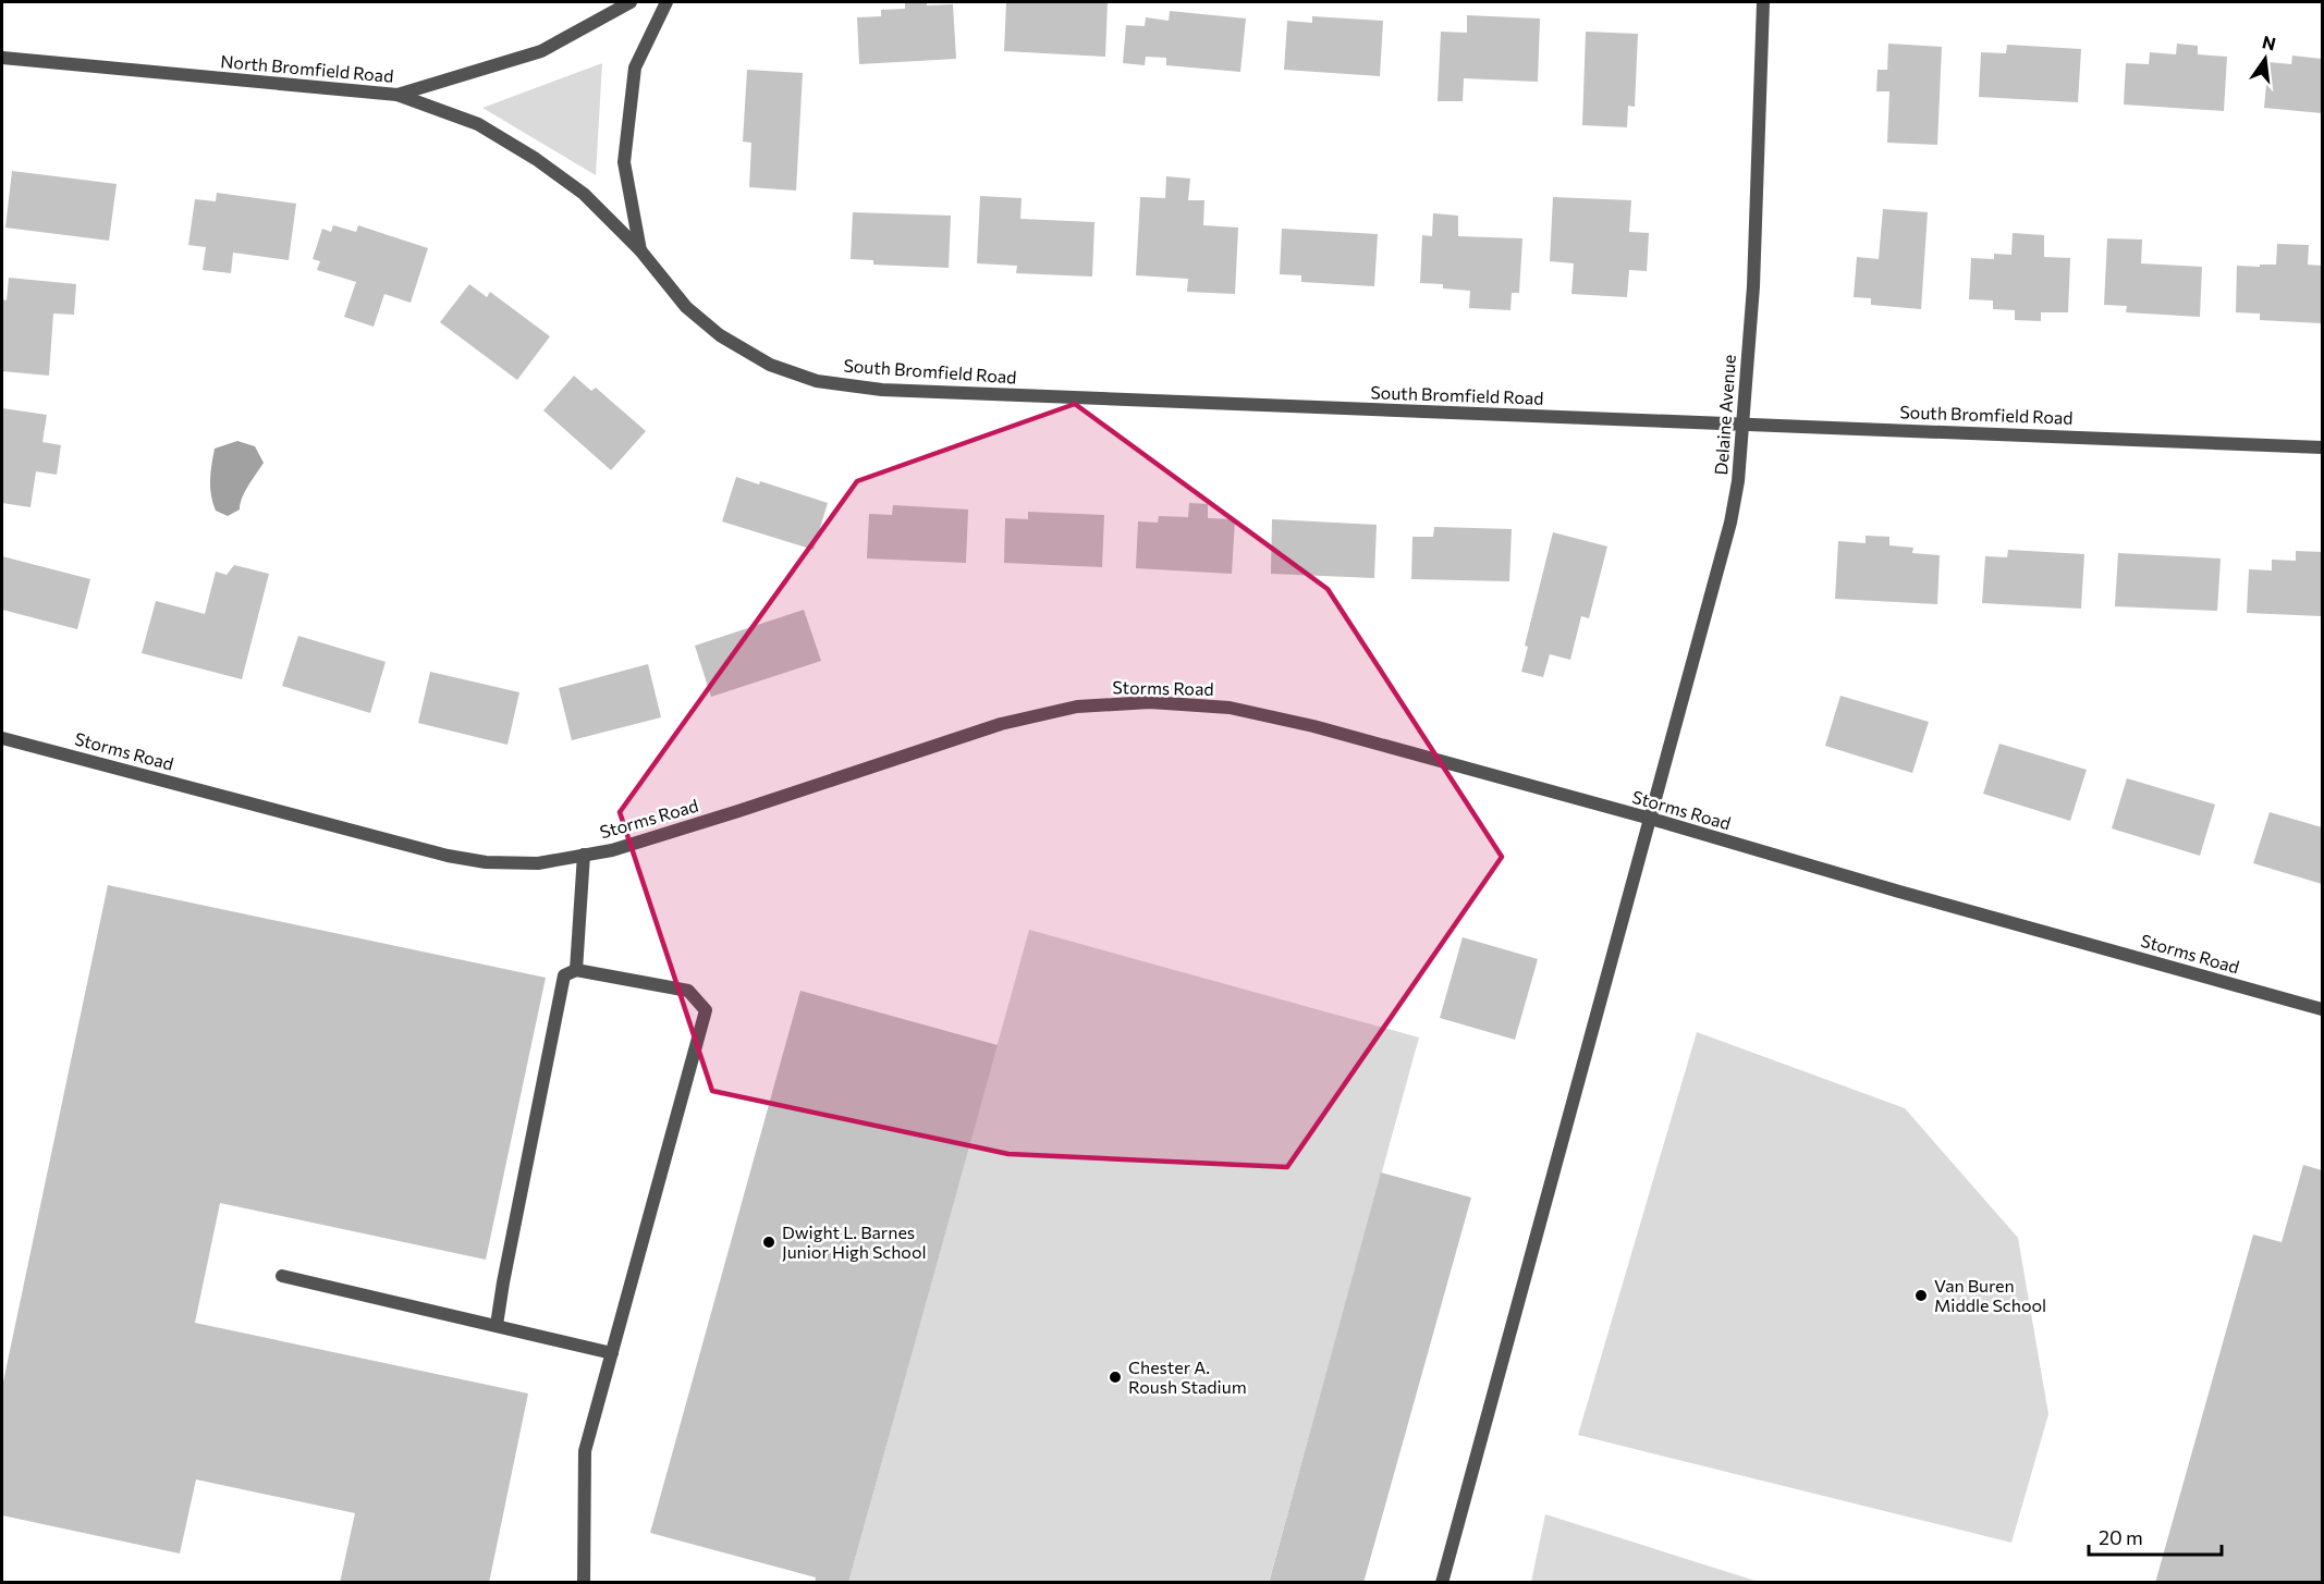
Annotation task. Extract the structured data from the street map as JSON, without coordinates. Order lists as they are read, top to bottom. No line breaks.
{"streets":{"street":["North Bromfield Road","South Bromfield Road","Delaine Avenue","Storms Road"]},"crossings":[["North Bromfield Road","South Bromfield Road"],["South Bromfield Road","Delaine Avenue"],["Delaine Avenue","Storms Road"]],"places":["Dwight L. Barnes Junior High School","Van Buren Middle School","Chester A. Roush Stadium"],"scale_bar":"20 m","north":"top"}
